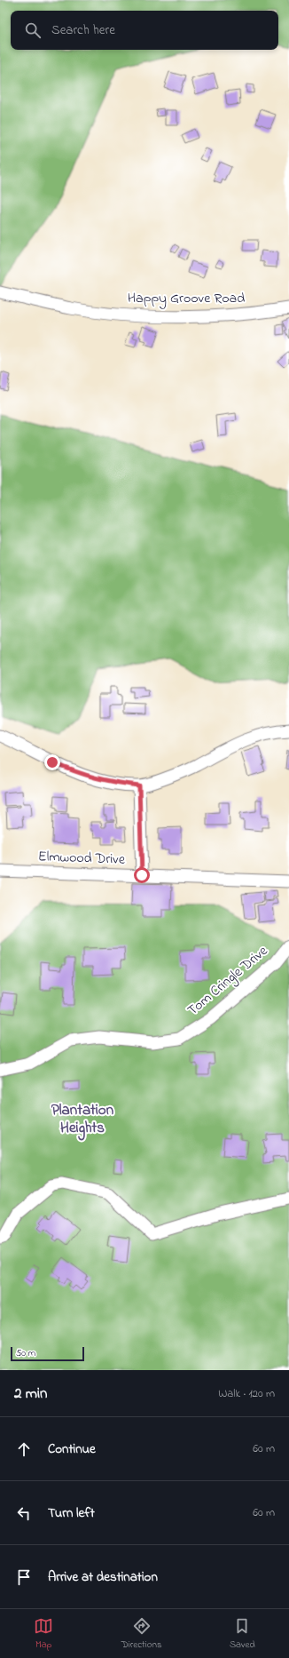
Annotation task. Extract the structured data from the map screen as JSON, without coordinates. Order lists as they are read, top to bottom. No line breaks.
{"streets":{"street":["Happy Groove Road","Elmwood Drive","Tom Cringle Drive"]},"districts":["Plantation Heights"],"scale_bar":"50 m","page":{"search":"Search here","scale":"50 m","heading":["2 min","Walk · 120 m"],"list":[["Continue","60 m"],["Turn left","60 m"],"Arrive at destination"],"nav":["Map","Directions","Saved"]}}
